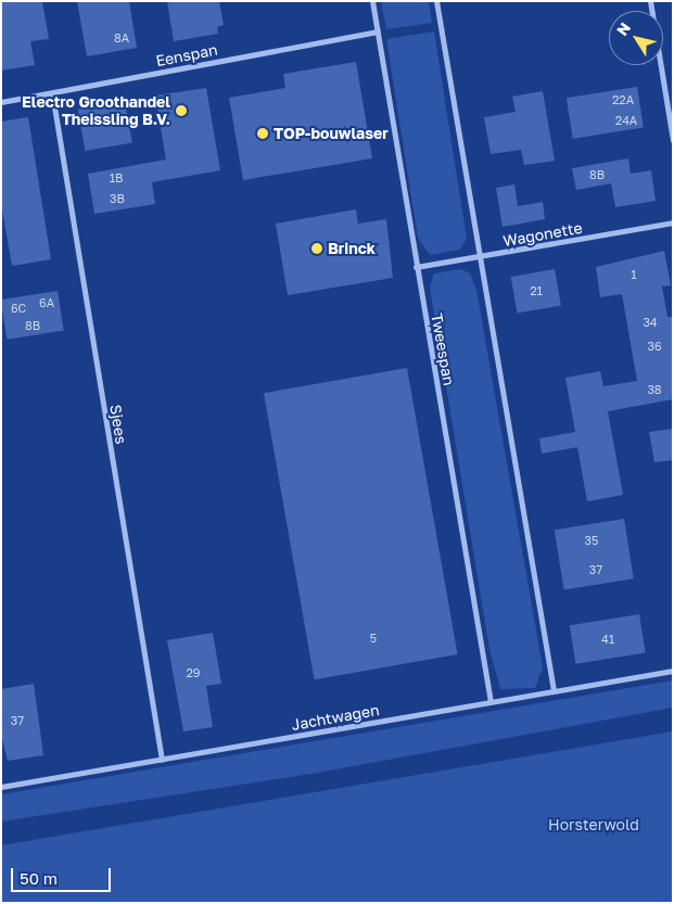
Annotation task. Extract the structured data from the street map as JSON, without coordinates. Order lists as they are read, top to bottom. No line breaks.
{"streets":{"street":["Eenspan","Wagonette","Tweespan","Sjees","Jachtwagen"]},"crossings":[["Eenspan","Tweespan"],["Eenspan","Sjees"],["Wagonette","Tweespan"],["Tweespan","Jachtwagen"],["Sjees","Jachtwagen"]],"parks":["Horsterwold"],"places":["Electro Groothandel Theissling B.V.","TOP-bouwlaser","Brinck"],"house_numbers":["8A","22A","24A","8B","1B","3B","1","21","6A","6C","34","8B","36","38","35","37","5","41","29","37"],"scale_bar":"50 m","north":"top left"}
